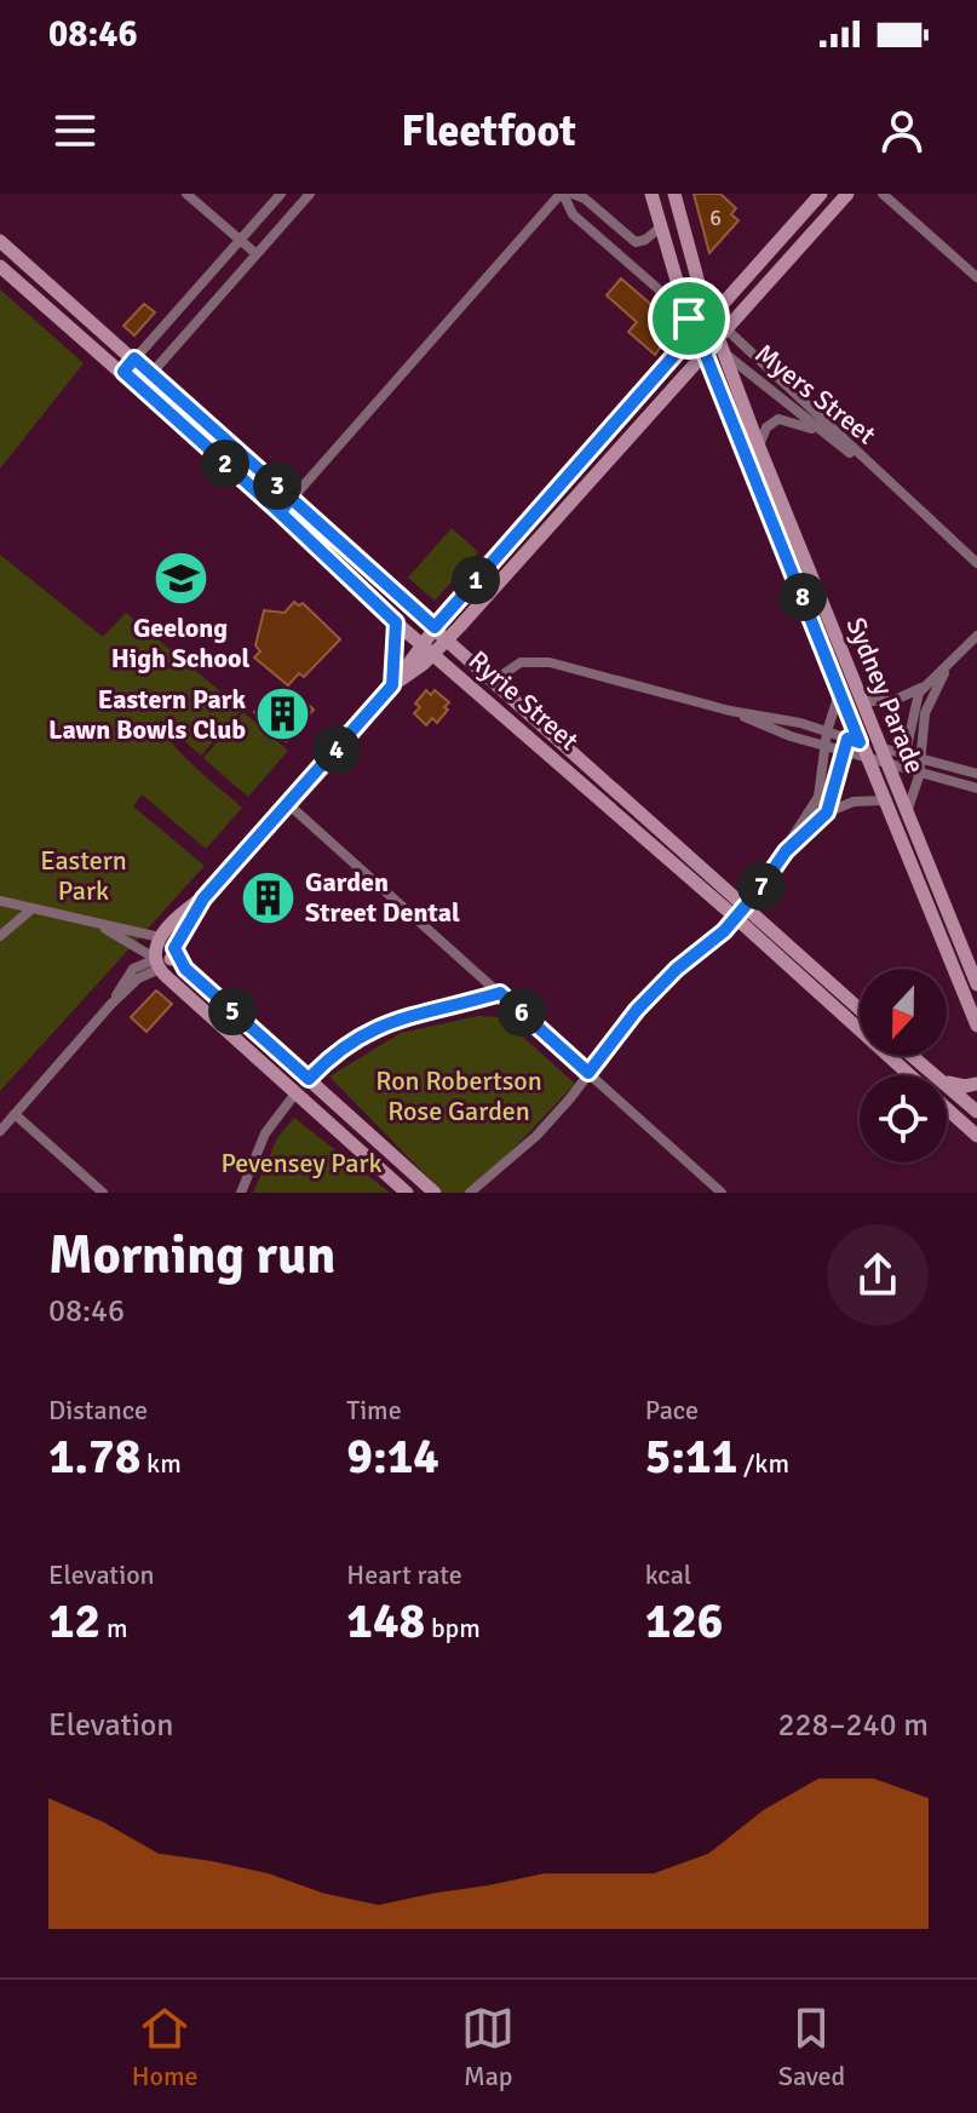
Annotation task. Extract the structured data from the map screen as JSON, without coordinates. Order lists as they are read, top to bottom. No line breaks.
{"streets":{"street":["Myers Street","Sydney Parade","Ryrie Street"]},"crossings":[["Myers Street","Sydney Parade"]],"parks":["Eastern Park","Ron Robertson Rose Garden","Pevensey Park"],"places":{"school or university":["Geelong High School"],"building":["Eastern Park Lawn Bowls Club","Garden Street Dental"]},"house_numbers":["6"],"north":"bottom","page":{"status":"08:46","header":"Fleetfoot","pins":["2","3","1","8","4","7","5","6"],"heading":["Morning run","08:46"],"stats":[["Distance","1.78 km"],["Time","9:14"],["Pace","5:11 /km"],["Elevation","12 m"],["Heart rate","148 bpm"],["kcal","126"]],"chart":["Elevation","228–240 m"],"tabs":["Home","Map","Saved"]}}
